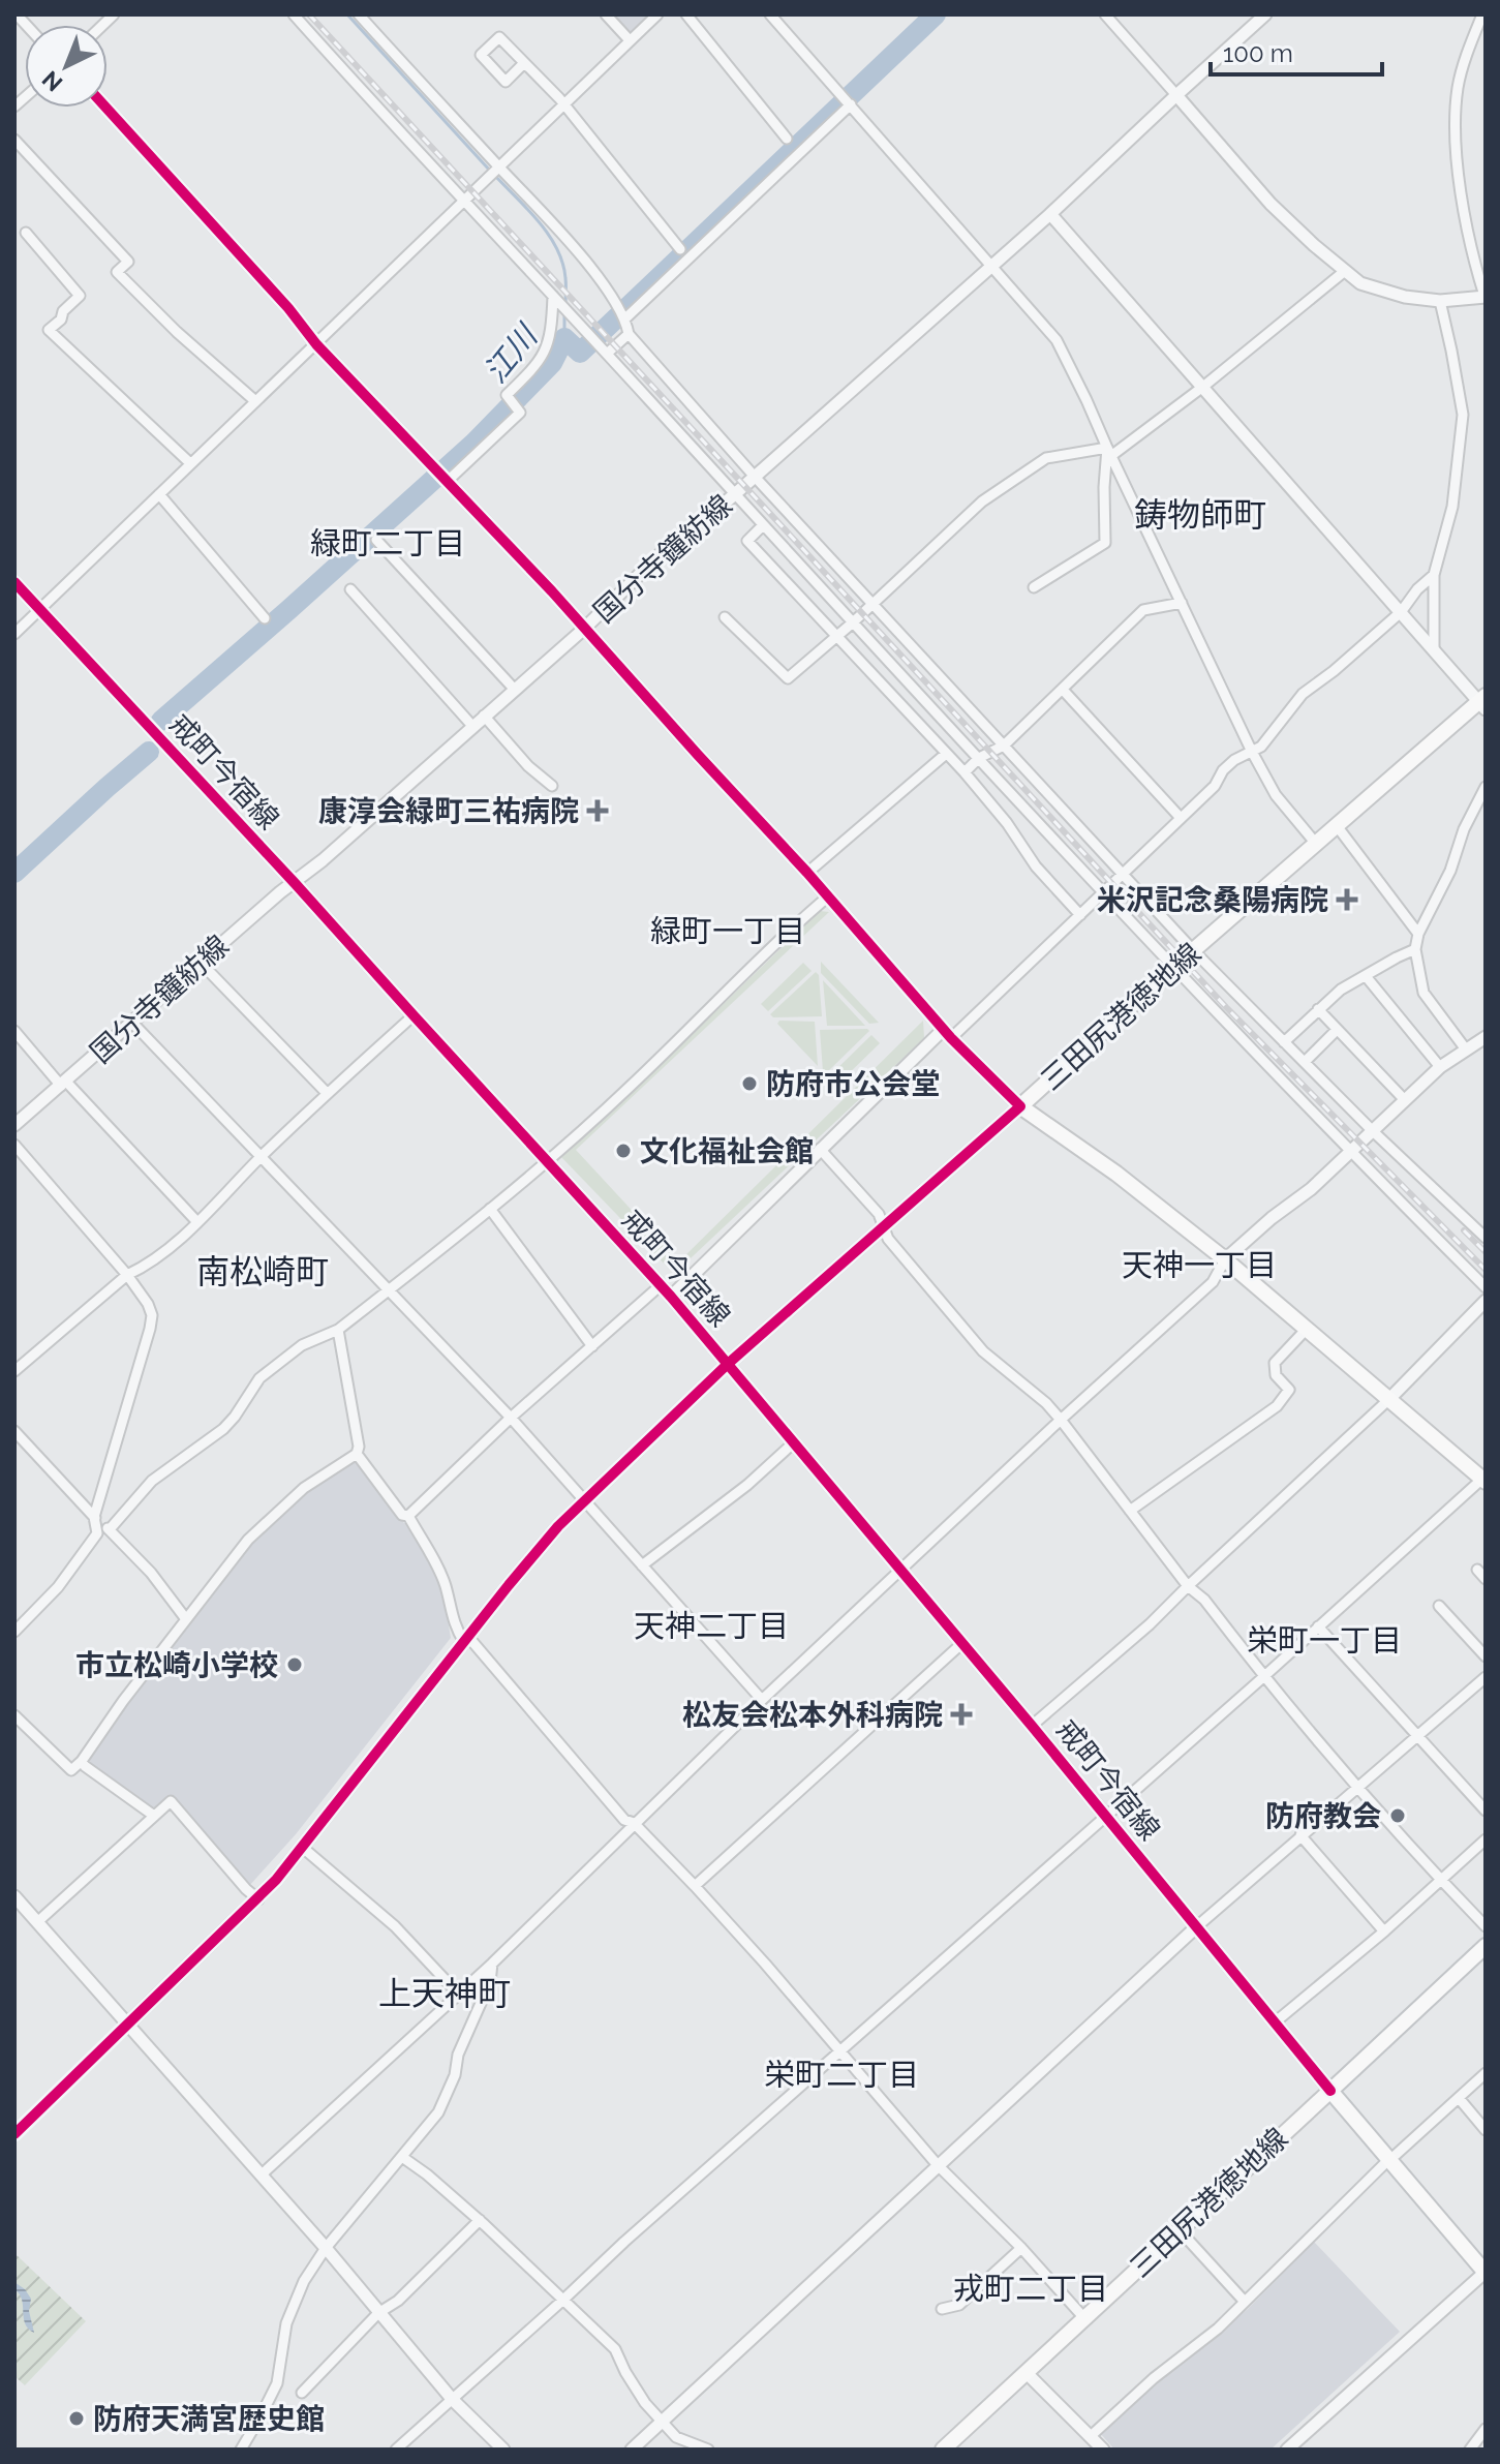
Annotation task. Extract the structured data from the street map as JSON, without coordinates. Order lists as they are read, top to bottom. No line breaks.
{"streets":{"main road":["三田尻港徳地線"],"street":["国分寺鐘紡線","戒町今宿線"]},"crossings":[["国分寺鐘紡線","戒町今宿線"],["戒町今宿線","三田尻港徳地線"]],"districts":["鋳物師町","緑町二丁目","緑町一丁目","天神一丁目","南松崎町","天神二丁目","栄町一丁目","上天神町","栄町二丁目","戎町二丁目"],"water":["江川"],"places":{"health":["康淳会緑町三祐病院","米沢記念桑陽病院","松友会松本外科病院"],"other":["防府市公会堂","文化福祉会館","市立松崎小学校","防府教会","防府天満宮歴史館"]},"scale_bar":"100 m","north":"bottom left"}
